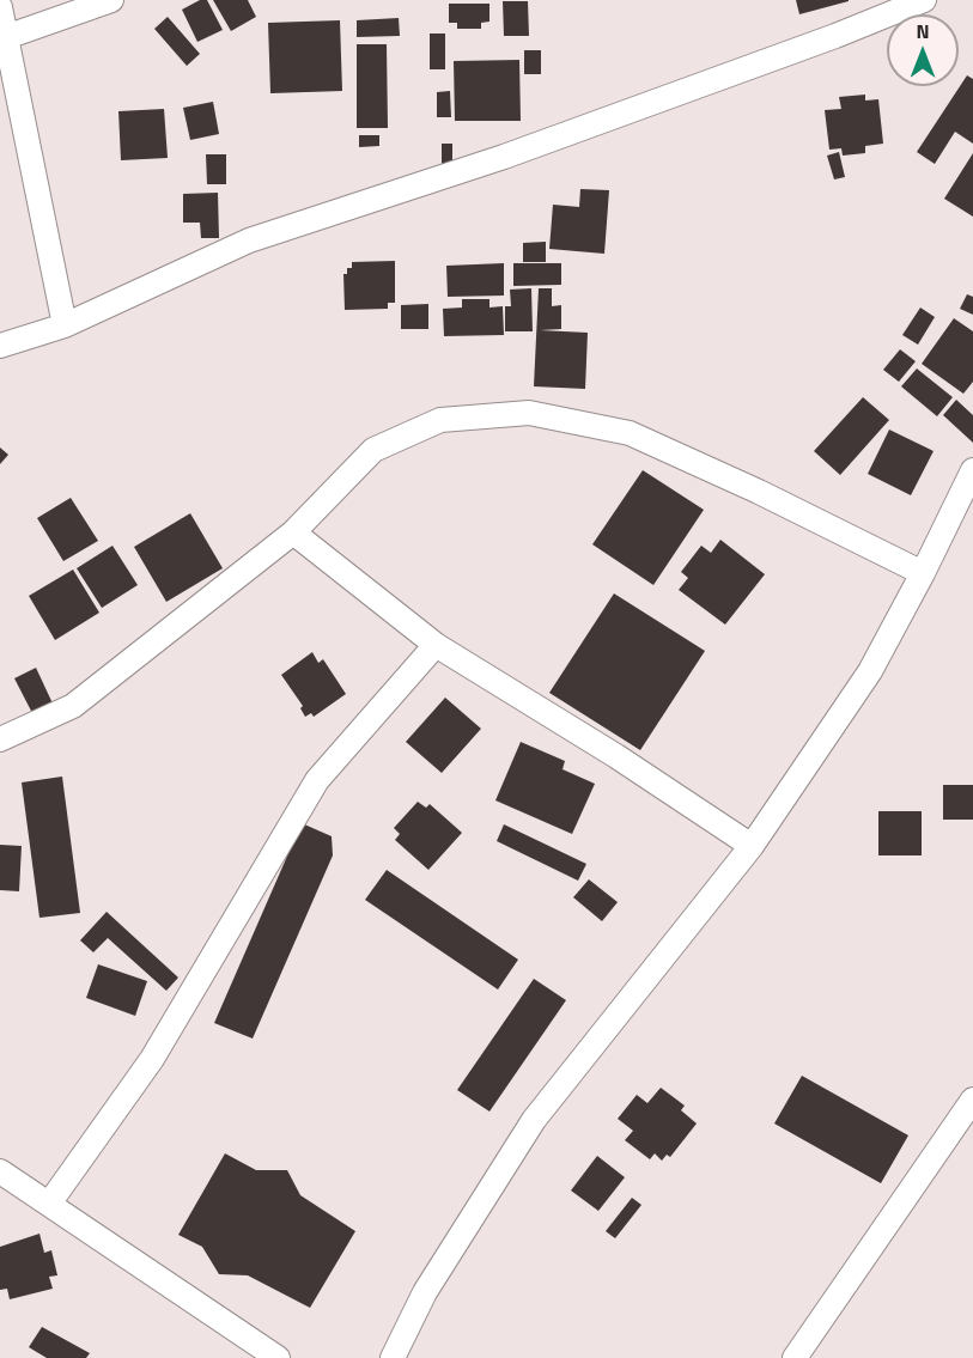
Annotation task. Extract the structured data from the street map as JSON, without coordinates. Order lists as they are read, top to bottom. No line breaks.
{"north":"top"}
